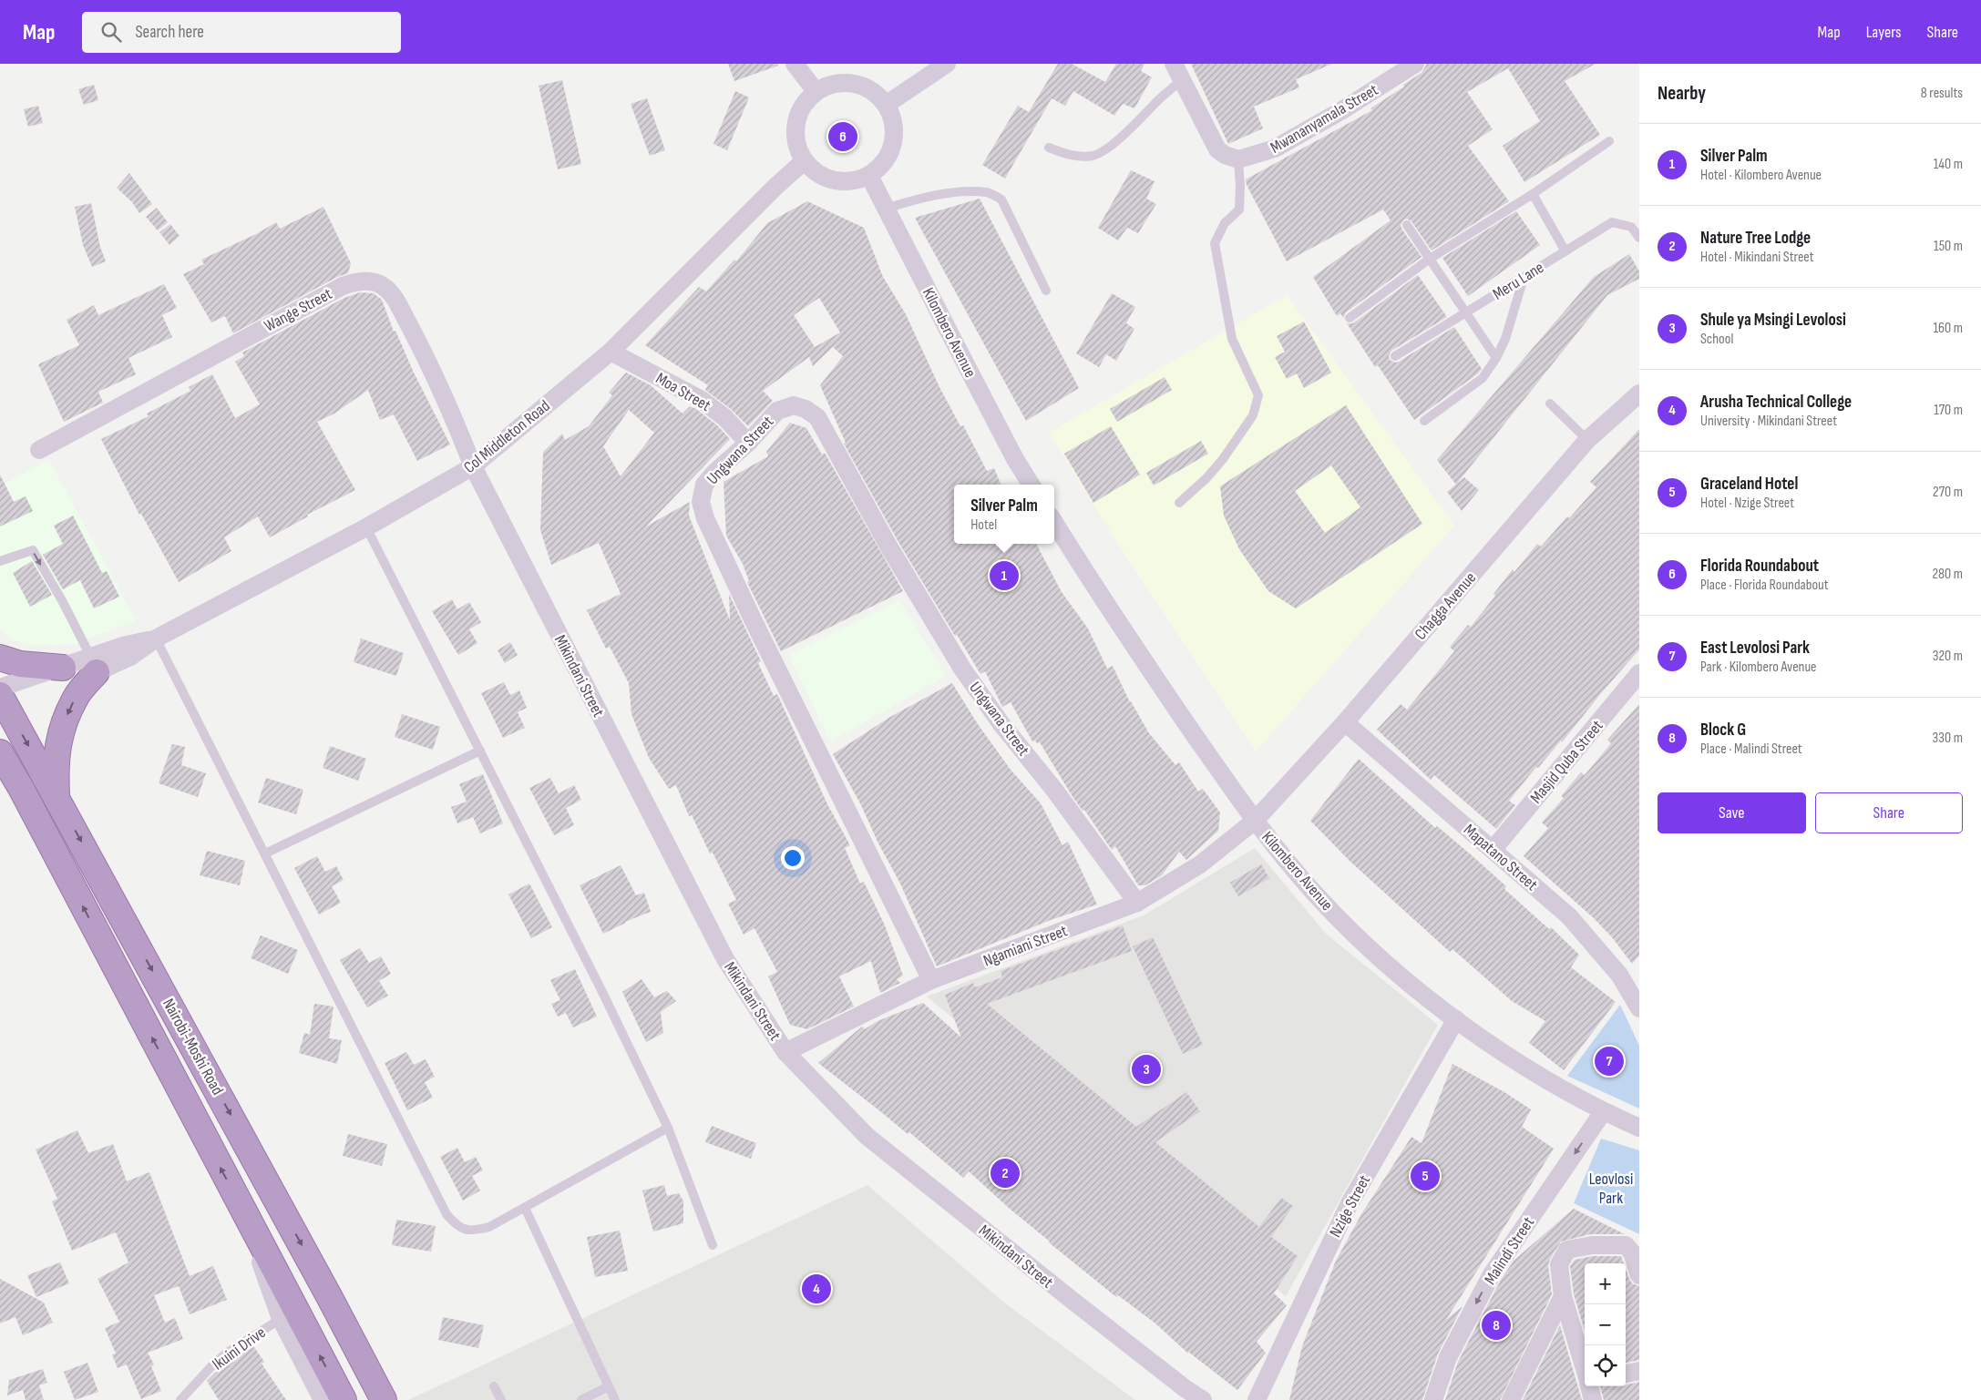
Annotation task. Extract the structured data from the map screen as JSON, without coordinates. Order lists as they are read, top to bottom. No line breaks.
{"streets":{"highway":["Nairobi-Moshi Road"],"street":["Mwananyamala Street","Wange Street","Kilombero Avenue","Moa Street","Col Middleton Road","Ungwana Street","Chagga Avenue","Mikindani Street","Masjid Quba Street","Mapatano Street","Ngamiani Street","Nzige Street","Malindi Street"],"lane":["Meru Lane","Ikuini Drive"]},"crossings":[["Wange Street","Col Middleton Road"],["Wange Street","Mikindani Street"],["Kilombero Avenue","Col Middleton Road"],["Kilombero Avenue","Chagga Avenue"],["Kilombero Avenue","Ngamiani Street"],["Kilombero Avenue","Nzige Street"],["Kilombero Avenue","Malindi Street"],["Moa Street","Col Middleton Road"],["Moa Street","Ungwana Street"],["Col Middleton Road","Mikindani Street"],["Col Middleton Road","Nairobi-Moshi Road"],["Ungwana Street","Ngamiani Street"],["Chagga Avenue","Mapatano Street"],["Chagga Avenue","Ngamiani Street"],["Mikindani Street","Ngamiani Street"],["Masjid Quba Street","Mapatano Street"]],"parks":["Leovlosi Park"],"page":{"header":"Map","search":"Search here","nav":["Map","Layers","Share"],"heading":["Nearby","8 results"],"pins":["6","1","7","3","2","5","4","8"],"list":[{"mark":"1","name":"Silver Palm","note":"Hotel · Kilombero Avenue","value":"140 m"},{"mark":"2","name":"Nature Tree Lodge","note":"Hotel · Mikindani Street","value":"150 m"},{"mark":"3","name":"Shule ya Msingi Levolosi","note":"School","value":"160 m"},{"mark":"4","name":"Arusha Technical College","note":"University · Mikindani Street","value":"170 m"},{"mark":"5","name":"Graceland Hotel","note":"Hotel · Nzige Street","value":"270 m"},{"mark":"6","name":"Florida Roundabout","note":"Place · Florida Roundabout","value":"280 m"},{"mark":"7","name":"East Levolosi Park","note":"Park · Kilombero Avenue","value":"320 m"},{"mark":"8","name":"Block G","note":"Place · Malindi Street","value":"330 m"}],"popup":["Silver Palm","Hotel"],"buttons":["Save","Share"],"map_buttons":["+","−"]}}
